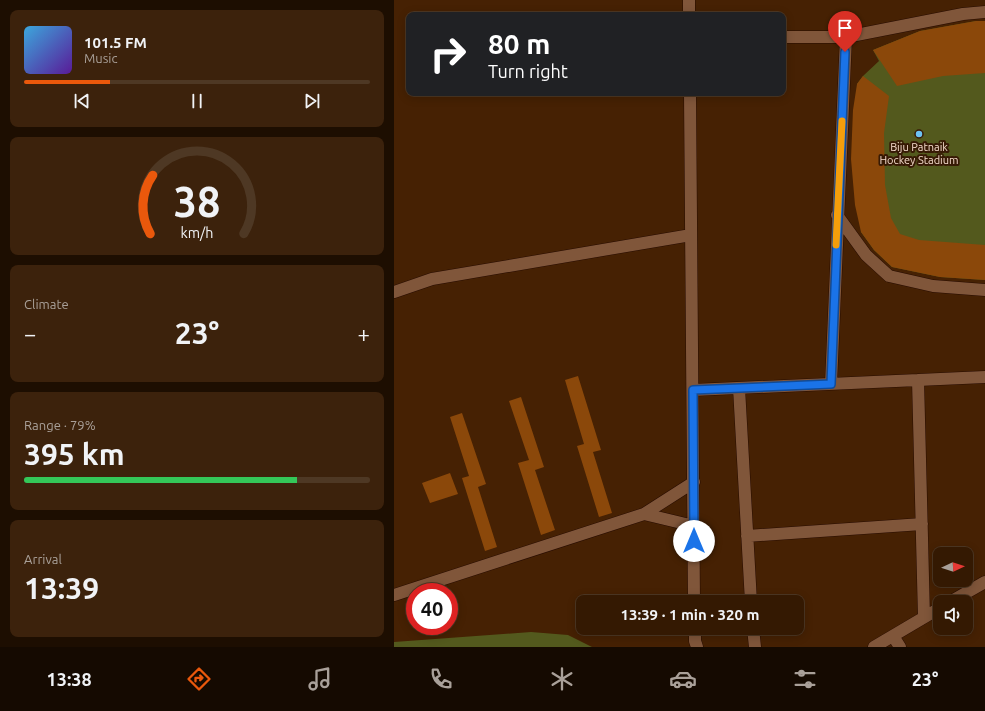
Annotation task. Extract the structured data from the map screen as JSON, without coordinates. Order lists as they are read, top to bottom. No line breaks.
{"places":["Biju Patnaik Hockey Stadium"],"north":"right","page":{"turn":["80 m","Turn right"],"song":["101.5 FM","Music"],"tile":["Climate",["Range · 79%","395 km"],["Arrival","13:39"]],"heat":["−","23°","+"],"limit":"40","trip":"13:39 · 1 min · 320 m","tabs":["13:38","23°"],"gauge":["38","km/h"]}}
